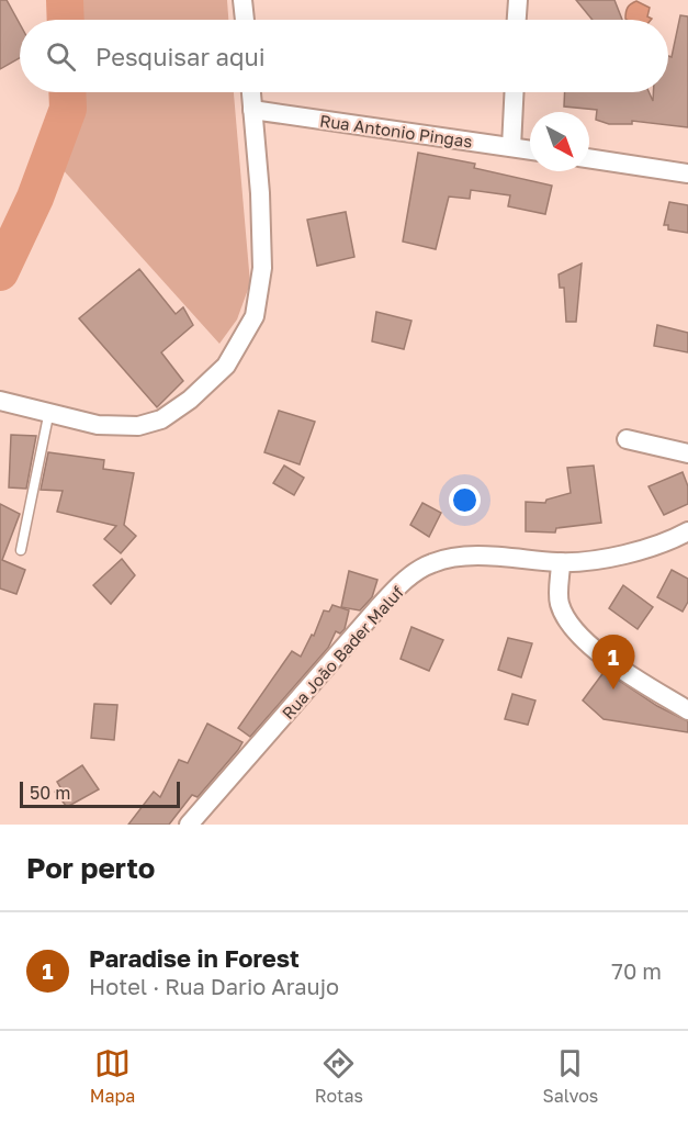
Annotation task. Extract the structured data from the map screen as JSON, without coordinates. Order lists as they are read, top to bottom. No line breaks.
{"streets":{"street":["Rua Antonio Pingas","Rua João Bader Maluf"]},"scale_bar":"50 m","north":"bottom right","page":{"search":"Pesquisar aqui","pins":"1","scale":"50 m","heading":"Por perto","list":[{"mark":"1","name":"Paradise in Forest","note":"Hotel · Rua Dario Araujo","value":"70 m"}],"nav":["Mapa","Rotas","Salvos"]}}
